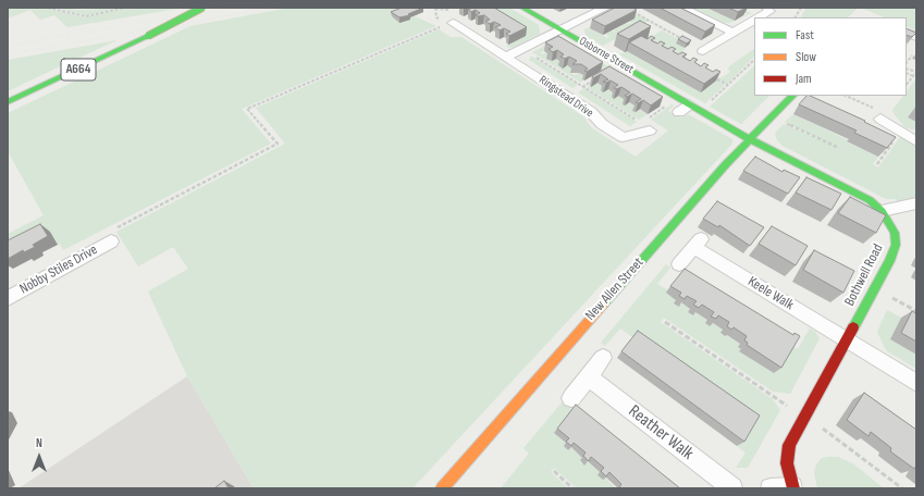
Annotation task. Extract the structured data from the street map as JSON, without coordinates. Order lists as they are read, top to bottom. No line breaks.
{"streets":{"main road":["Osborne Street","A664","Bothwell Road","New Allen Street"],"street":["Ringstead Drive","Nobby Stiles Drive","Keele Walk","Reather Walk"]},"crossings":[["Osborne Street","Bothwell Road"],["Osborne Street","New Allen Street"],["Bothwell Road","New Allen Street"],["Bothwell Road","Keele Walk"]],"legend":["Fast","Slow","Jam"],"north":"top"}
